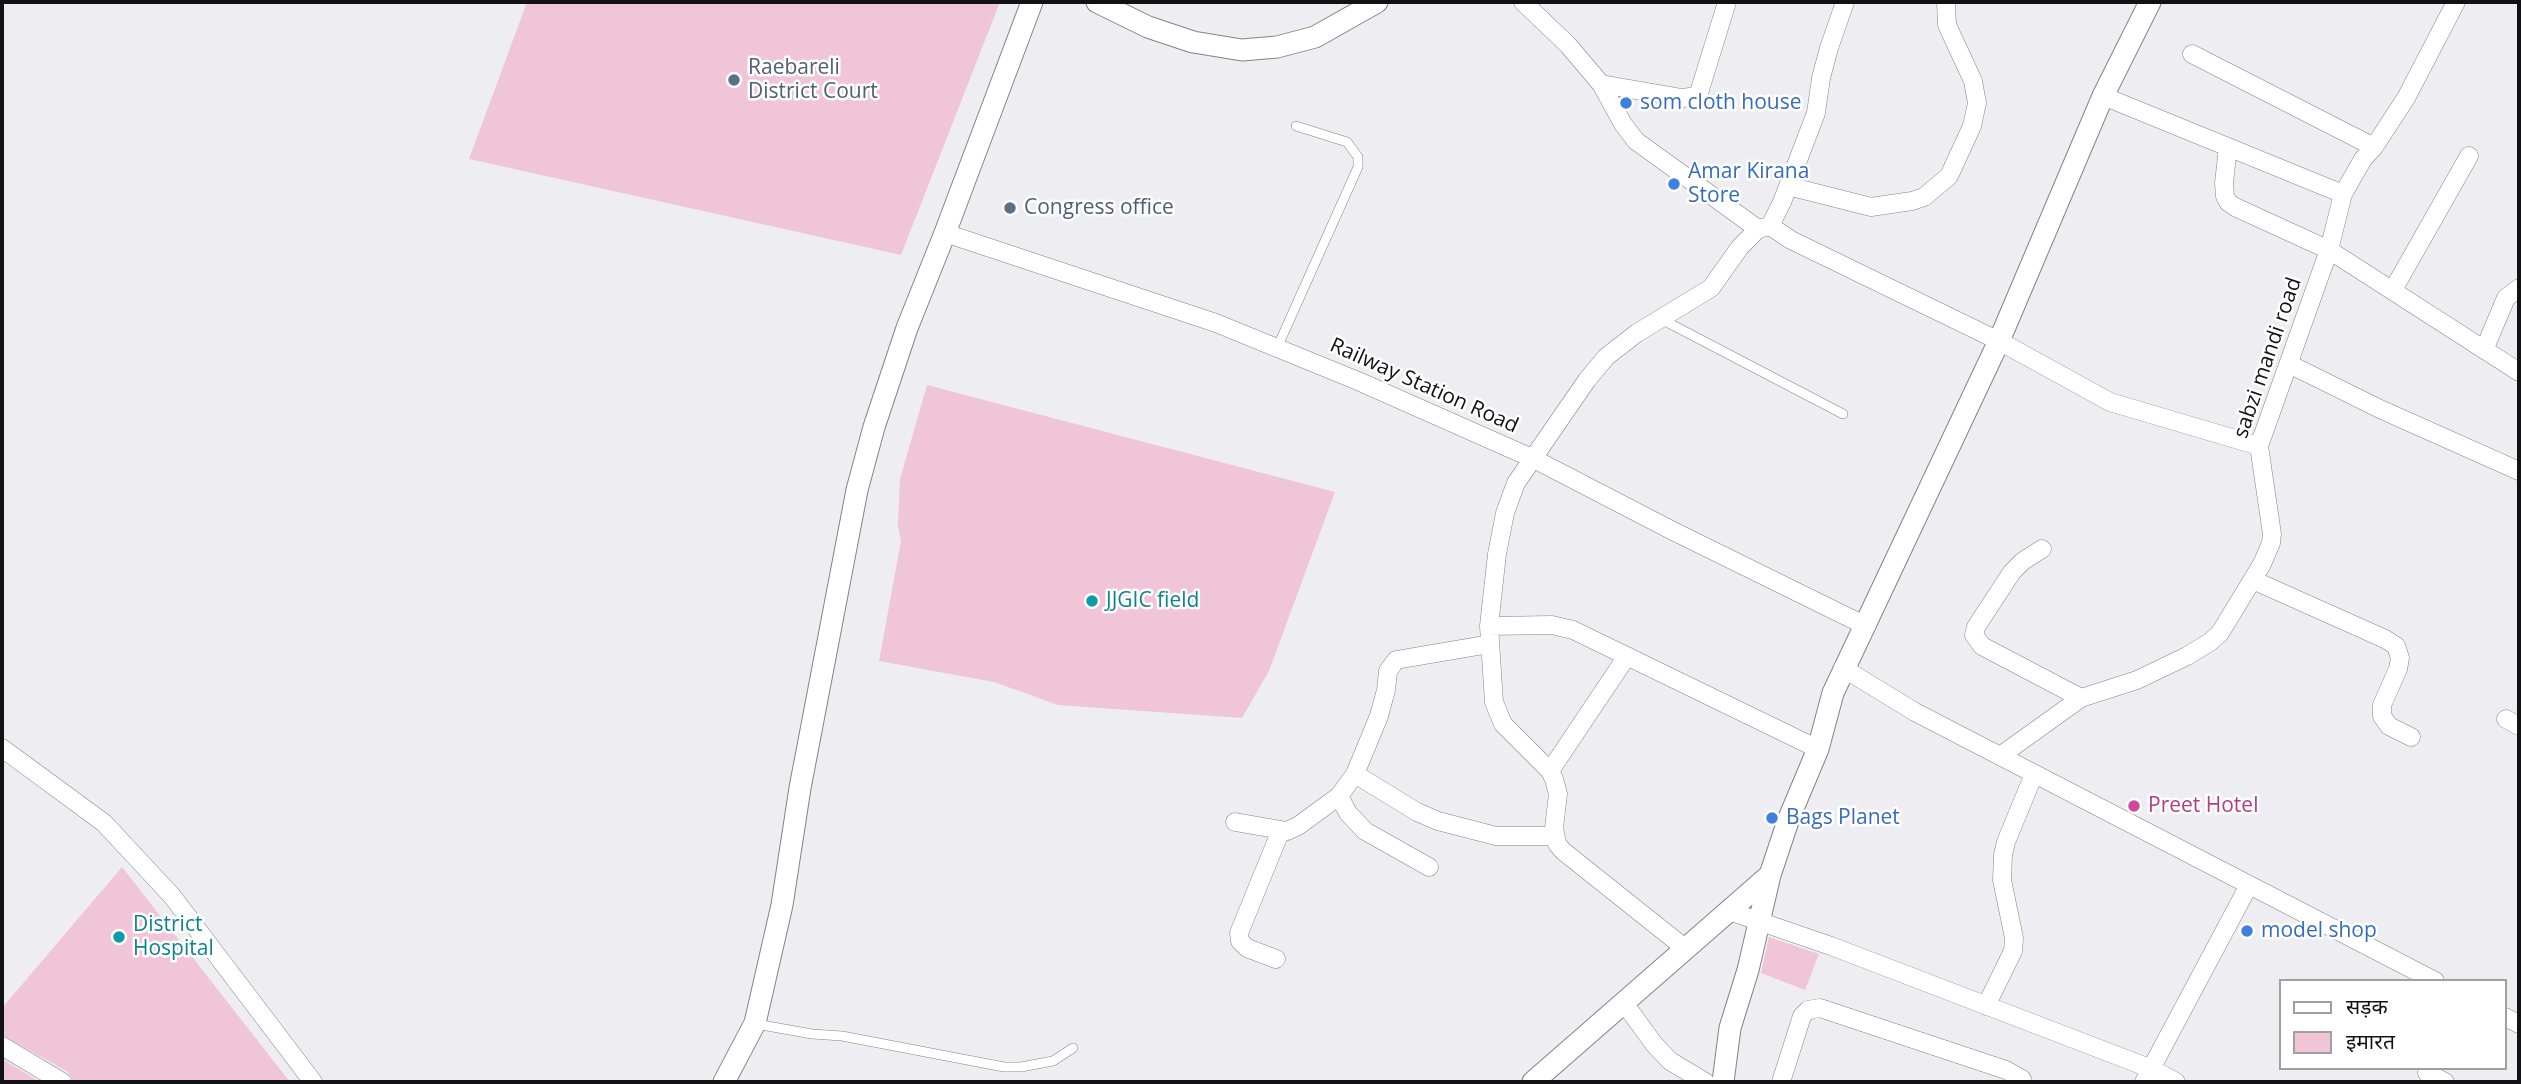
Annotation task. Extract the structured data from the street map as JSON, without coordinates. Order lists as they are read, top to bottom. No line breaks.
{"streets":{"street":["sabzi mandi road","Railway Station Road"]},"places":["Raebareli District Court","som cloth house","Amar Kirana Store","Congress office","JJGIC field","Preet Hotel","Bags Planet","model shop","District Hospital"],"legend":["सड़क","इमारत"]}
